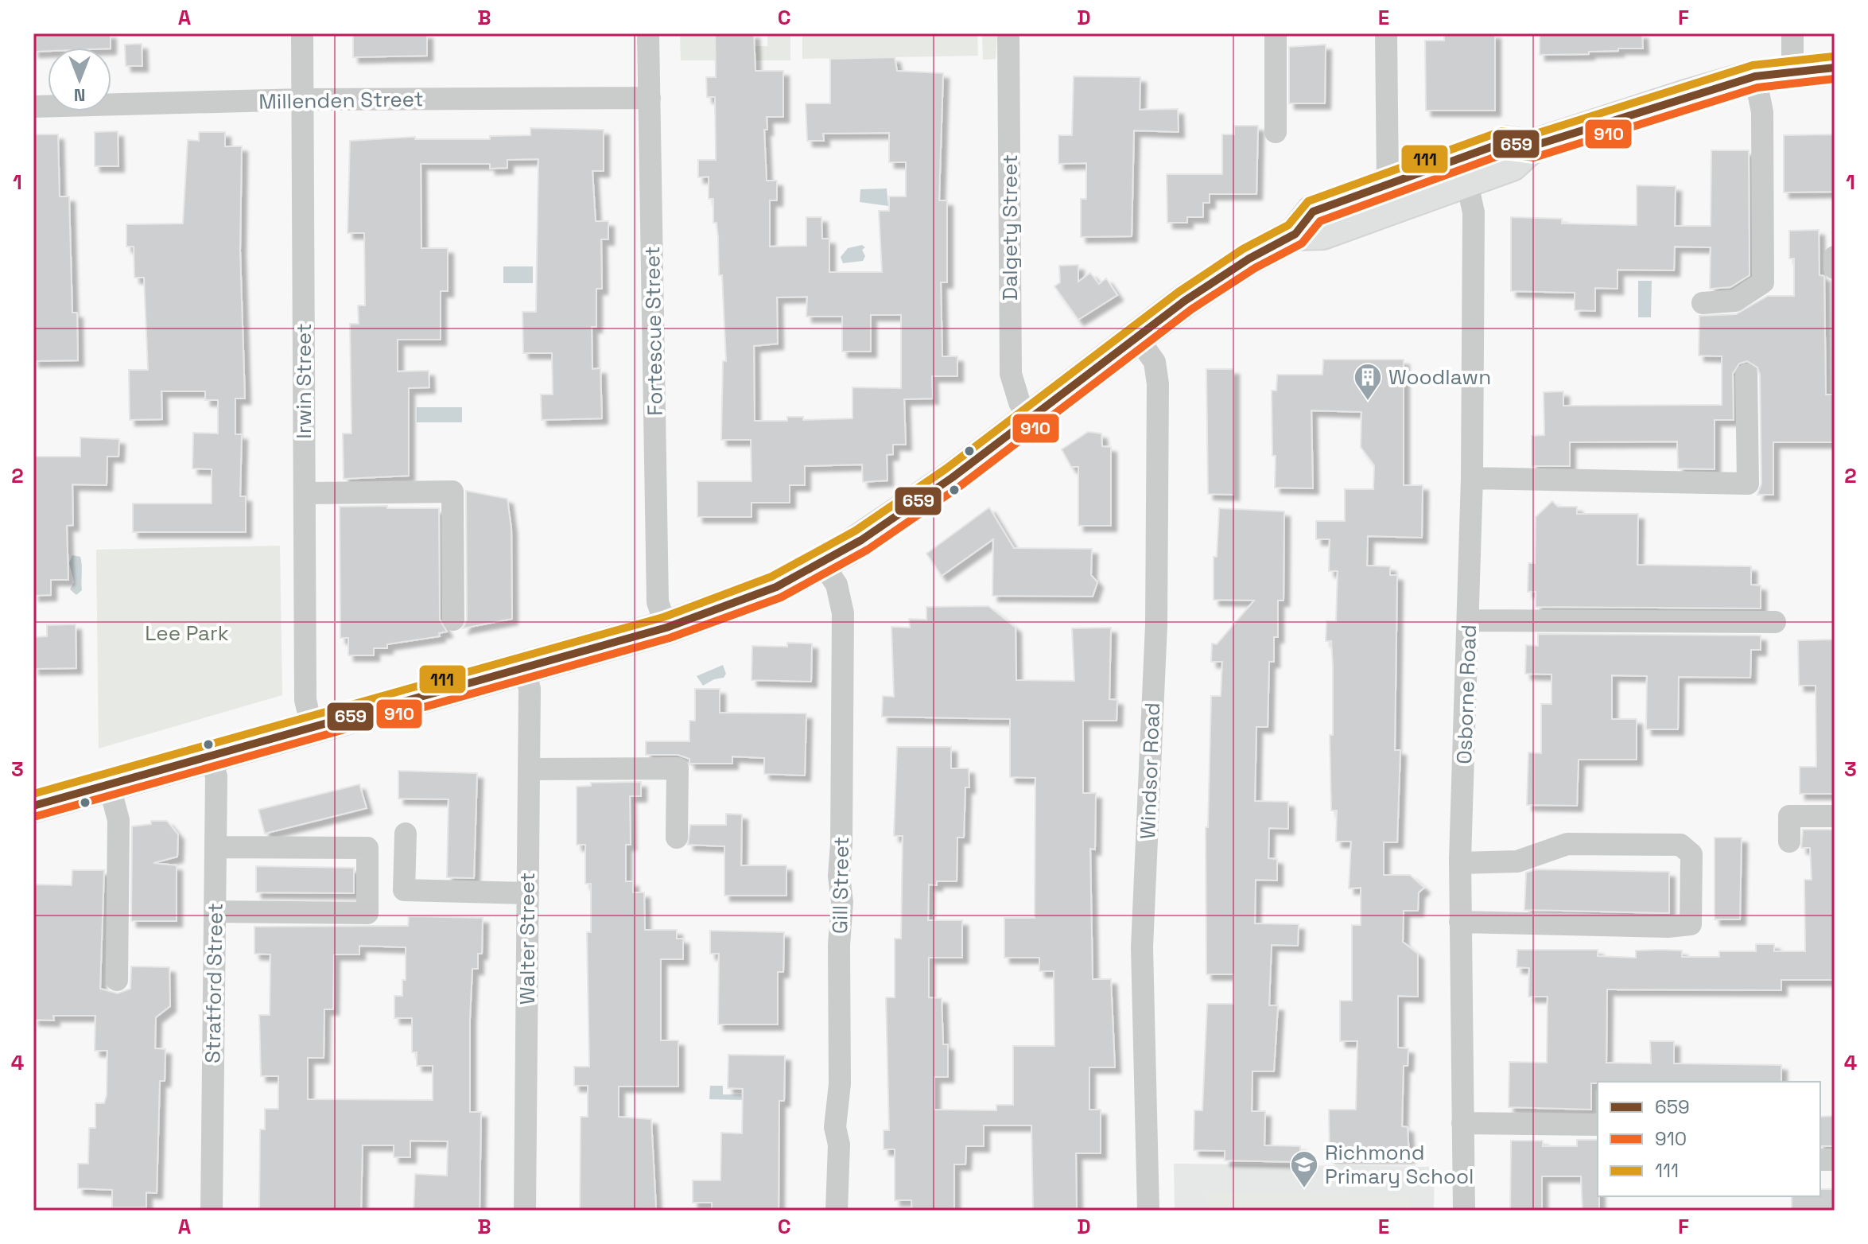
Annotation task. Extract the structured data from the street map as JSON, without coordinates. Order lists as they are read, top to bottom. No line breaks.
{"streets":{"street":["Millenden Street","Dalgety Street","Fortescue Street","Irwin Street","Osborne Road","Windsor Road","Gill Street","Walter Street","Stratford Street"]},"crossings":[["Millenden Street","Fortescue Street"],["Millenden Street","Irwin Street"]],"parks":["Lee Park"],"places":{"building":["Woodlawn"],"school or university":["Richmond Primary School"]},"lines":["transit line 111","transit line 659","transit line 910"],"legend":["659","910","111"],"north":"bottom","grid":{"columns":["A","B","C","D","E","F"],"rows":["1","2","3","4"]}}
